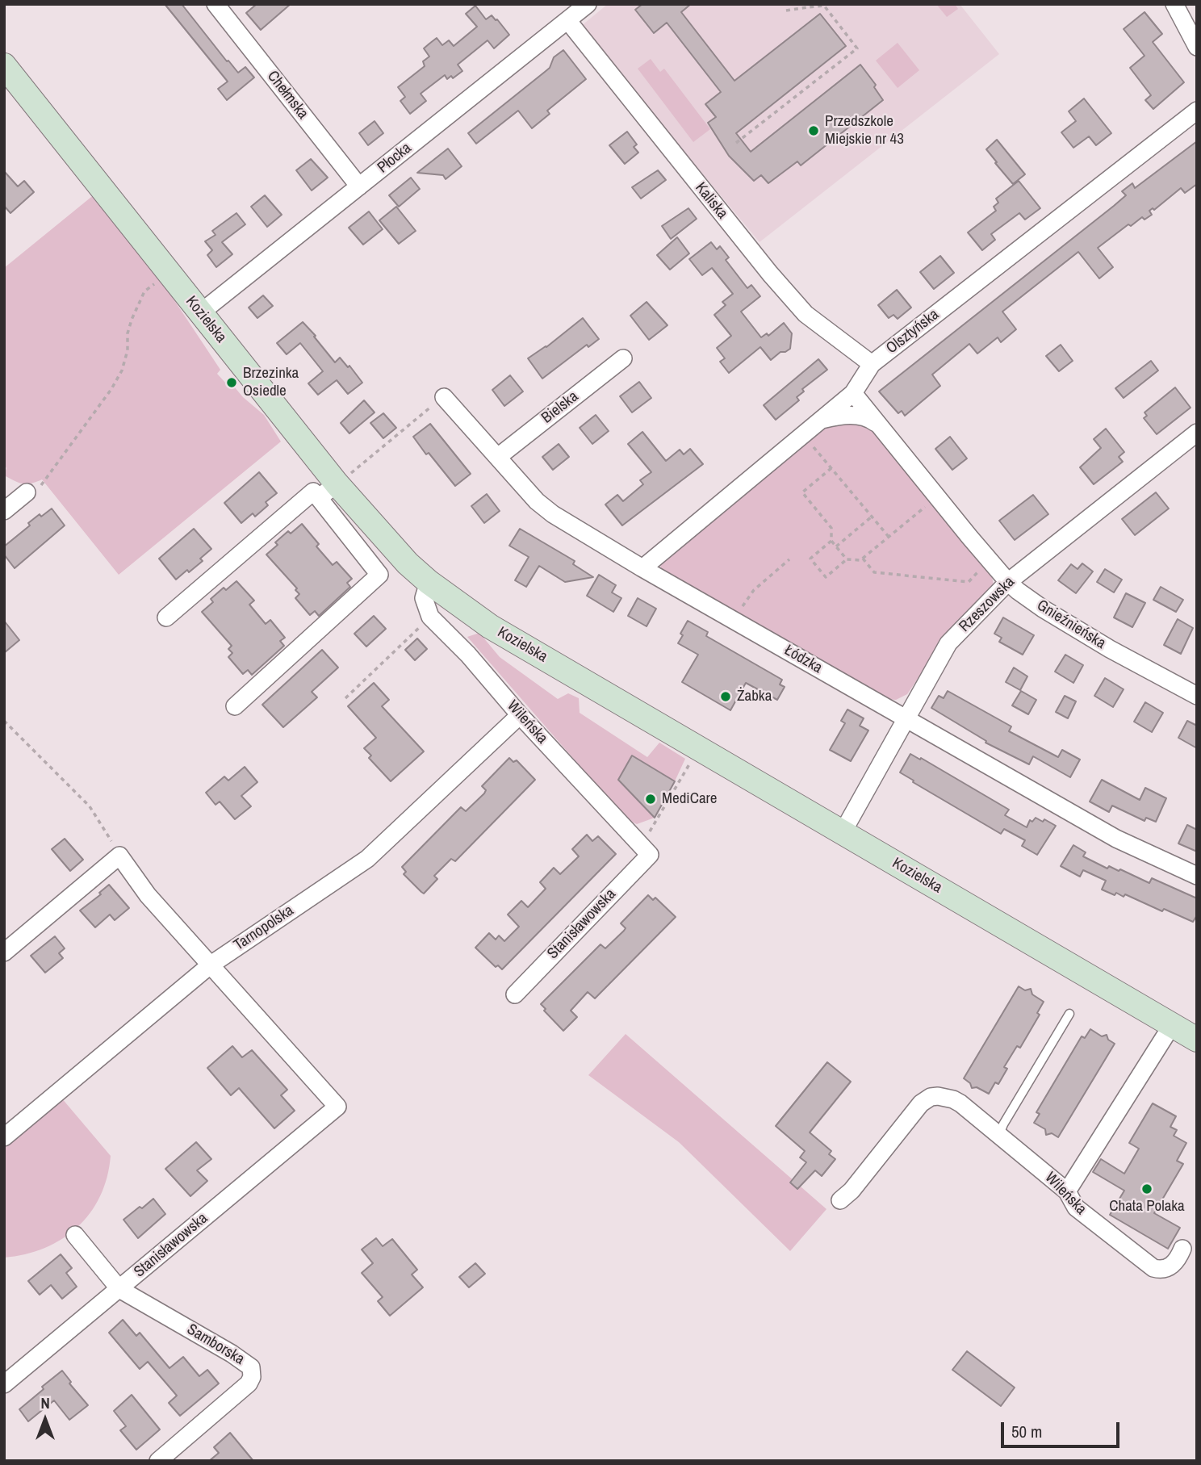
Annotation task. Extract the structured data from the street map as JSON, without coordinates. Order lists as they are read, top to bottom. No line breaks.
{"streets":{"street":["Chełmska","Płocka","Kaliska","Kozielska","Olsztyńska","Bielska","Rzeszowska","Gnieźnieńska","Łódzka","Wileńska","Stanisławowska","Tarnopolska","Samborska"]},"crossings":[["Chełmska","Płocka"],["Płocka","Kaliska"],["Płocka","Kozielska"],["Kaliska","Olsztyńska"],["Kozielska","Rzeszowska"],["Olsztyńska","Gnieźnieńska"],["Olsztyńska","Łódzka"],["Bielska","Łódzka"],["Rzeszowska","Gnieźnieńska"],["Rzeszowska","Łódzka"],["Wileńska","Stanisławowska"],["Wileńska","Tarnopolska"],["Stanisławowska","Tarnopolska"],["Stanisławowska","Samborska"]],"places":["Przedszkole Miejskie nr 43","Brzezinka Osiedle","Żabka","MediCare","Chata Polaka"],"scale_bar":"50 m","north":"top"}
